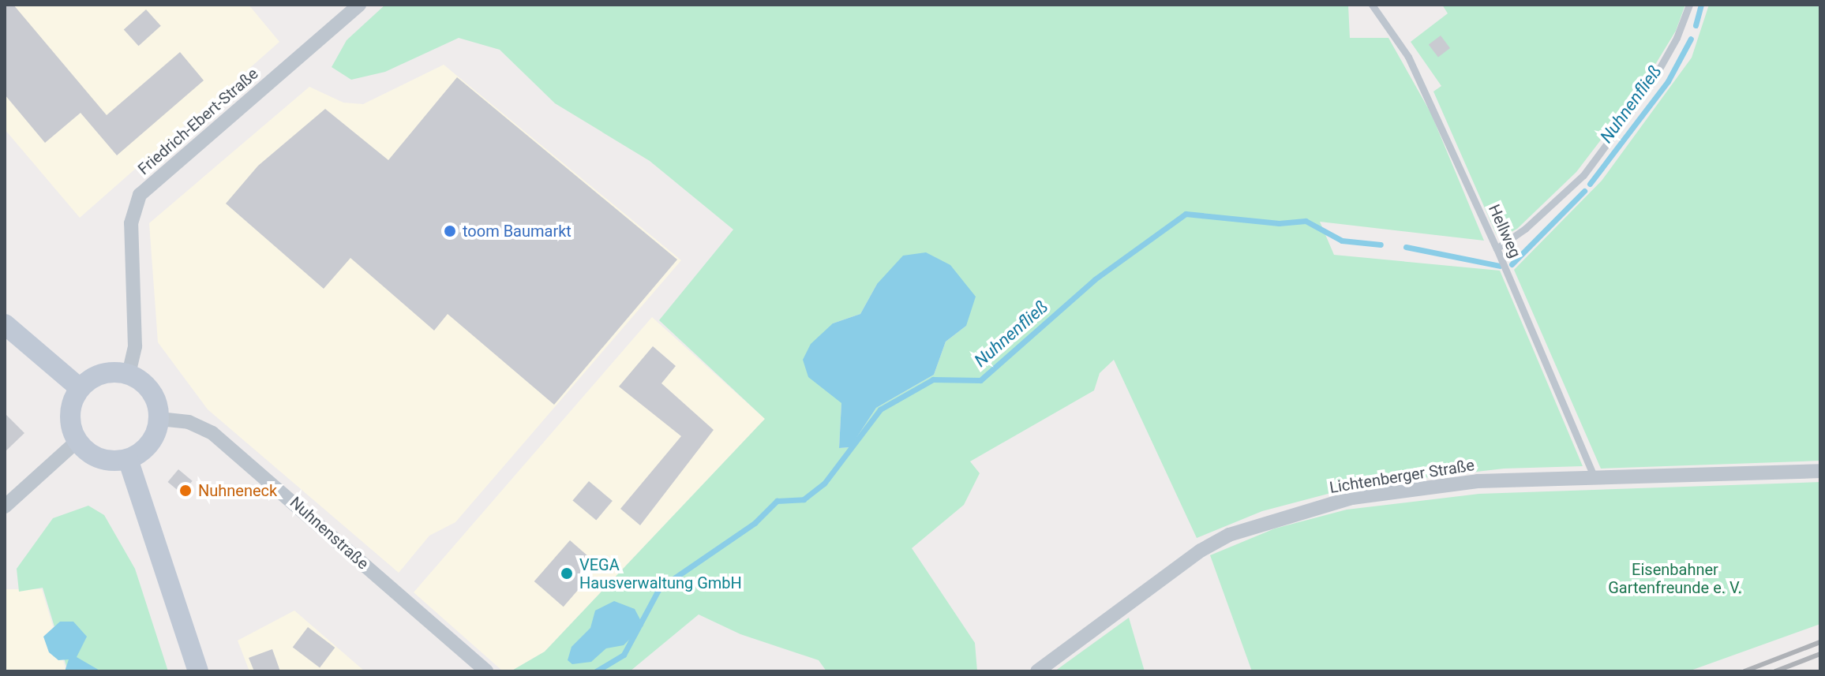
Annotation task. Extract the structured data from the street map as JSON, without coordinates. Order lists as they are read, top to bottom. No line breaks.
{"streets":{"street":["Friedrich-Ebert-Straße","Lichtenberger Straße","Nuhnenstraße"],"lane":["Hellweg"]},"crossings":[["Friedrich-Ebert-Straße","Nuhnenstraße"],["Hellweg","Lichtenberger Straße"]],"water":["Nuhnenfließ"],"parks":["Eisenbahner Gartenfreunde e. V."],"places":["toom Baumarkt","Nuhneneck","VEGA Hausverwaltung GmbH"]}
